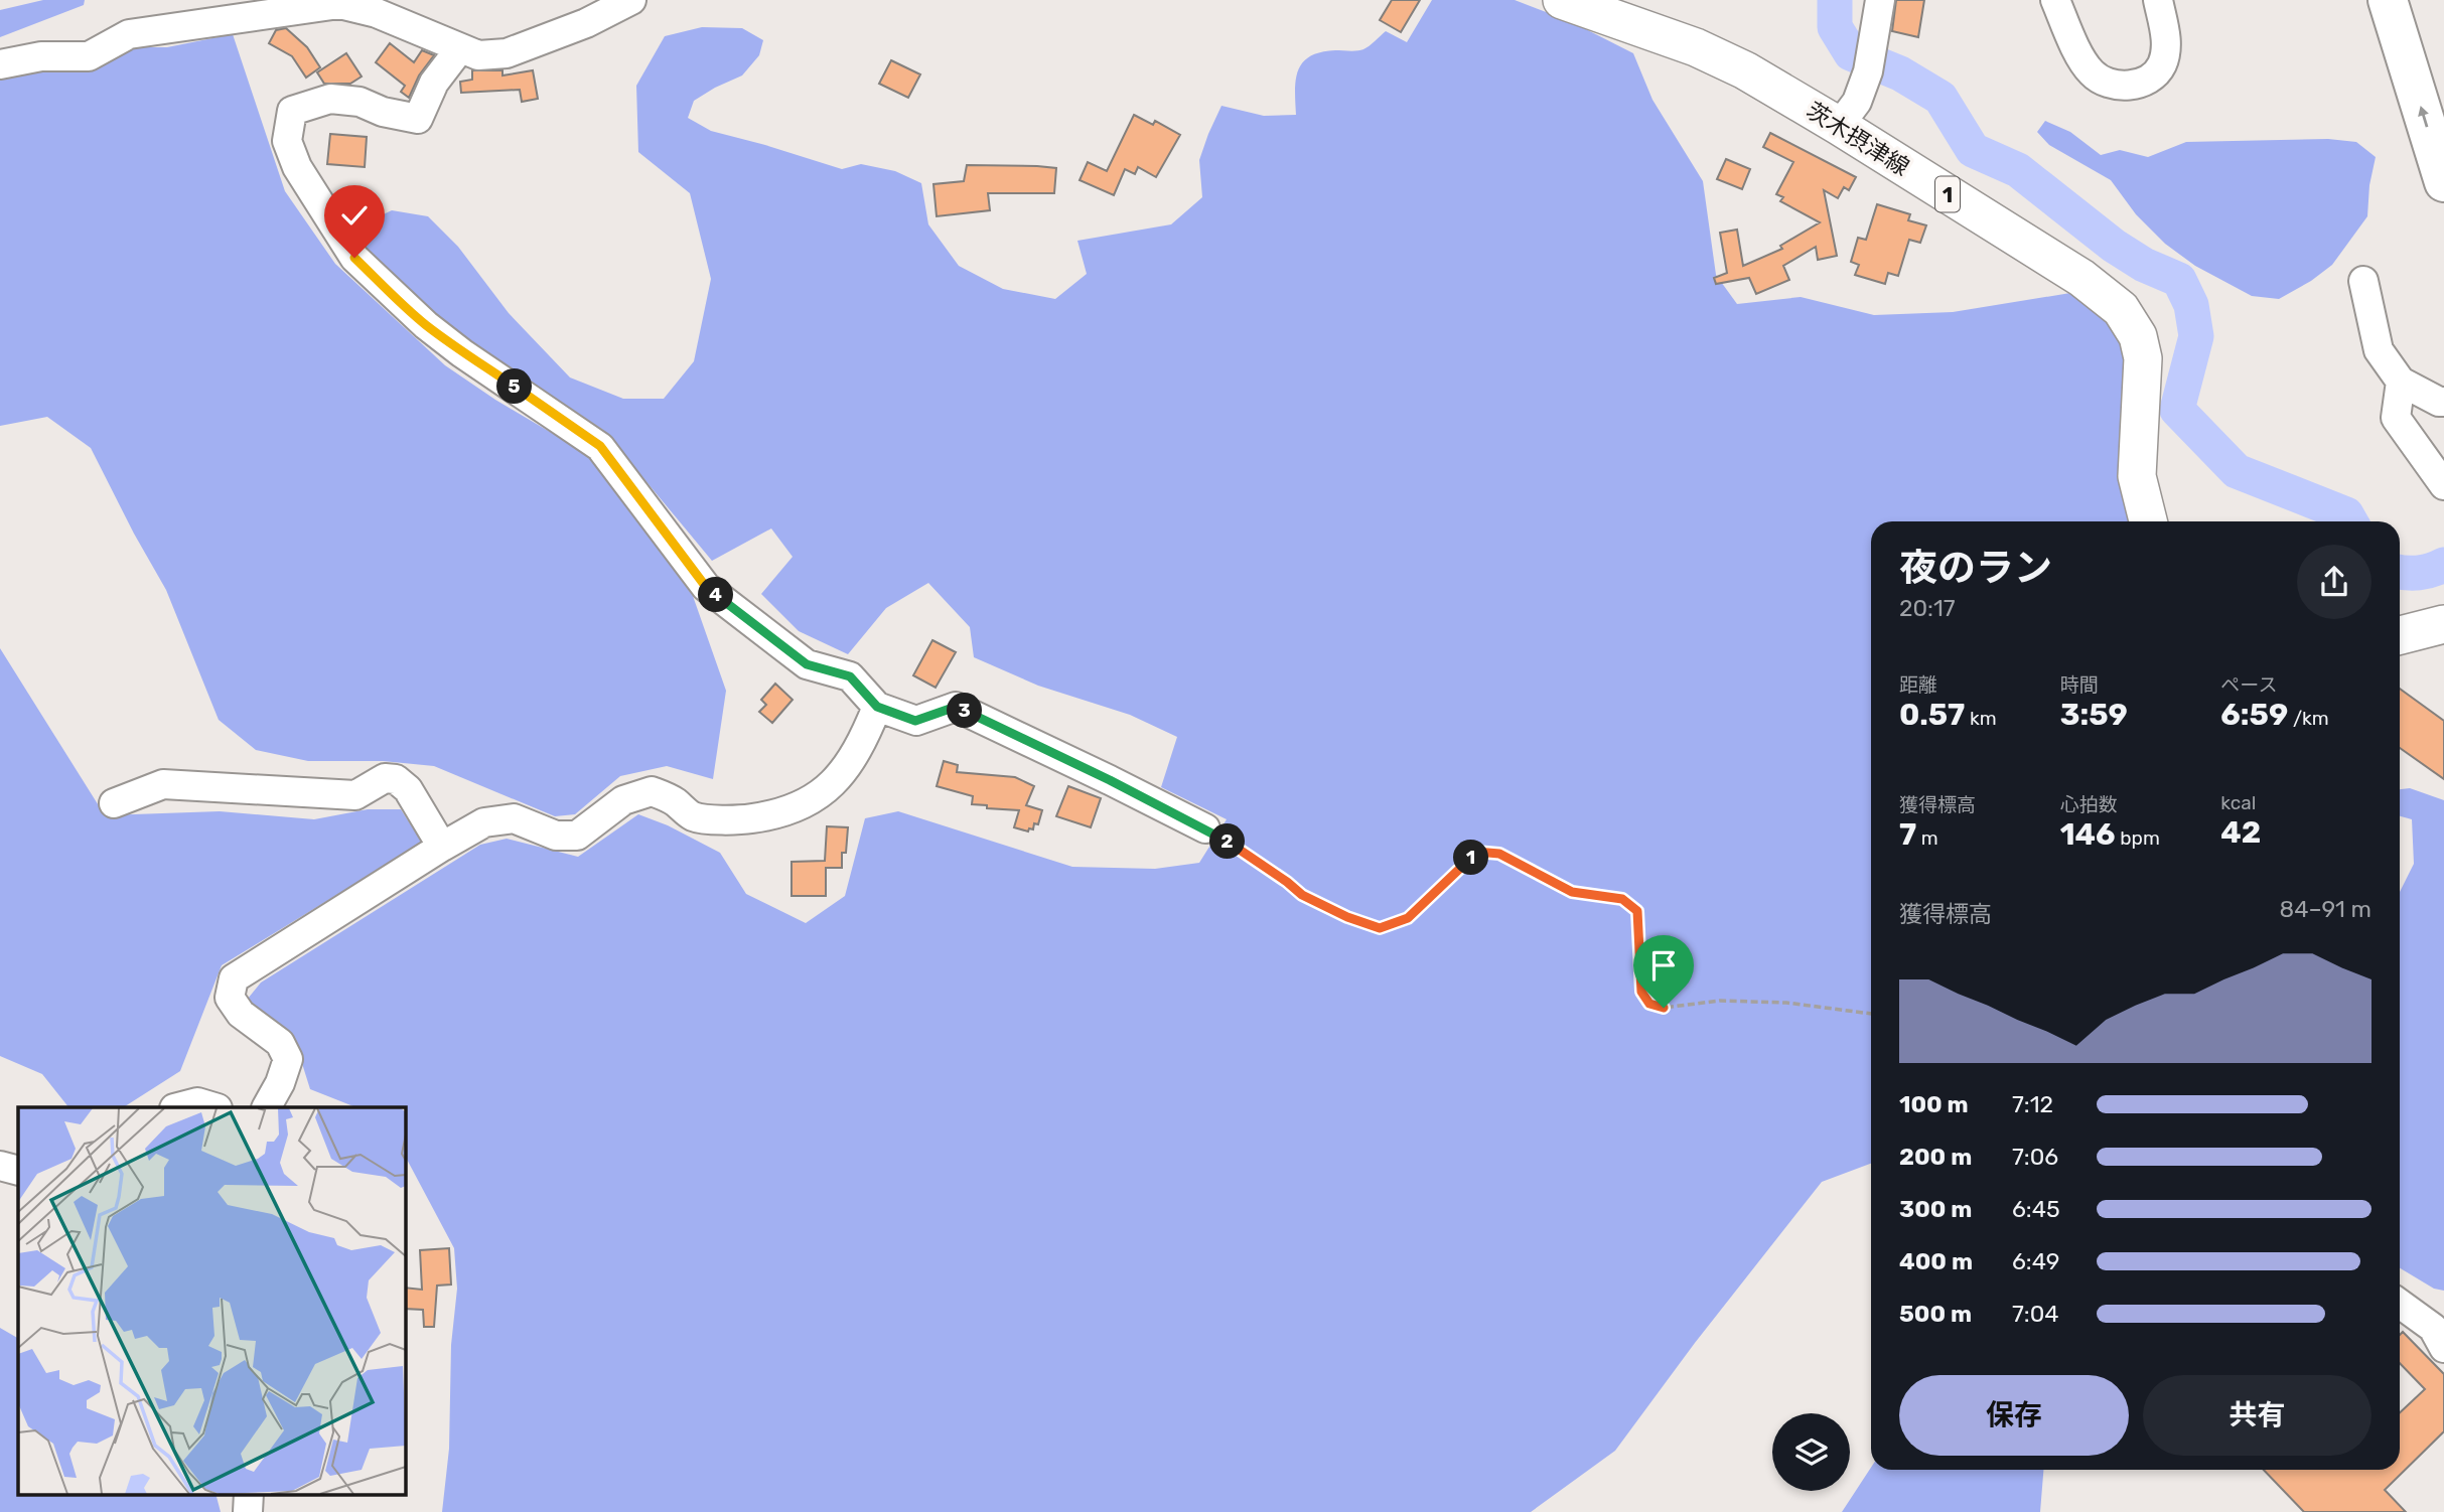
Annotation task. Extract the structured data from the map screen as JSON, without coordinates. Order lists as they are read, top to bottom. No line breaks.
{"streets":{"main road":["茨木摂津線","1"]},"page":{"pins":["5","4","3","2","1"],"heading":["夜のラン","20:17"],"stats":[["距離","0.57 km"],["時間","3:59"],["ペース","6:59 /km"],["獲得標高","7 m"],["心拍数","146 bpm"],["kcal","42"]],"chart":["獲得標高","84–91 m"],"list":[{"name":"100 m","note":"7:12"},{"name":"200 m","note":"7:06"},{"name":"300 m","note":"6:45"},{"name":"400 m","note":"6:49"},{"name":"500 m","note":"7:04"}],"buttons":["保存","共有"]}}
